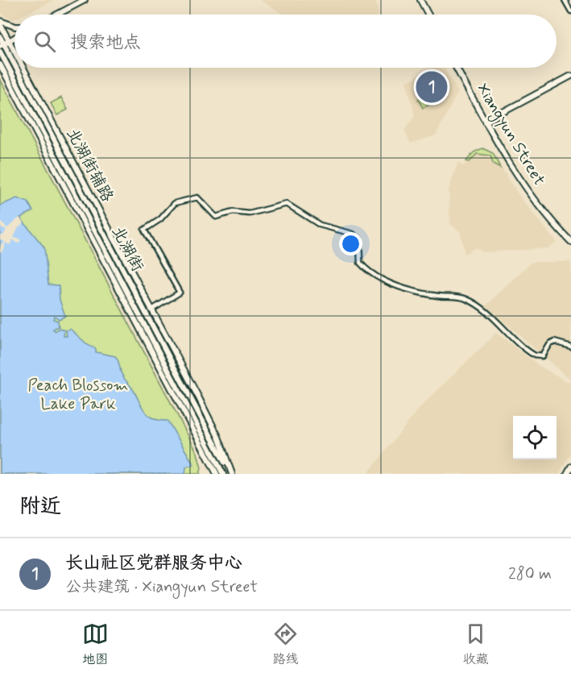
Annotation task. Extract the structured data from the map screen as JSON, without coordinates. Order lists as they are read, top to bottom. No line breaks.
{"streets":{"street":["Xiangyun Street","北湖街辅路","北湖街"]},"crossings":[["北湖街辅路","北湖街"]],"parks":["Peach Blossom Lake Park"],"page":{"search":"搜索地点","pins":"1","heading":"附近","list":[{"mark":"1","name":"长山社区党群服务中心","note":"公共建筑 · Xiangyun Street","value":"280 m"}],"nav":["地图","路线","收藏"]}}
